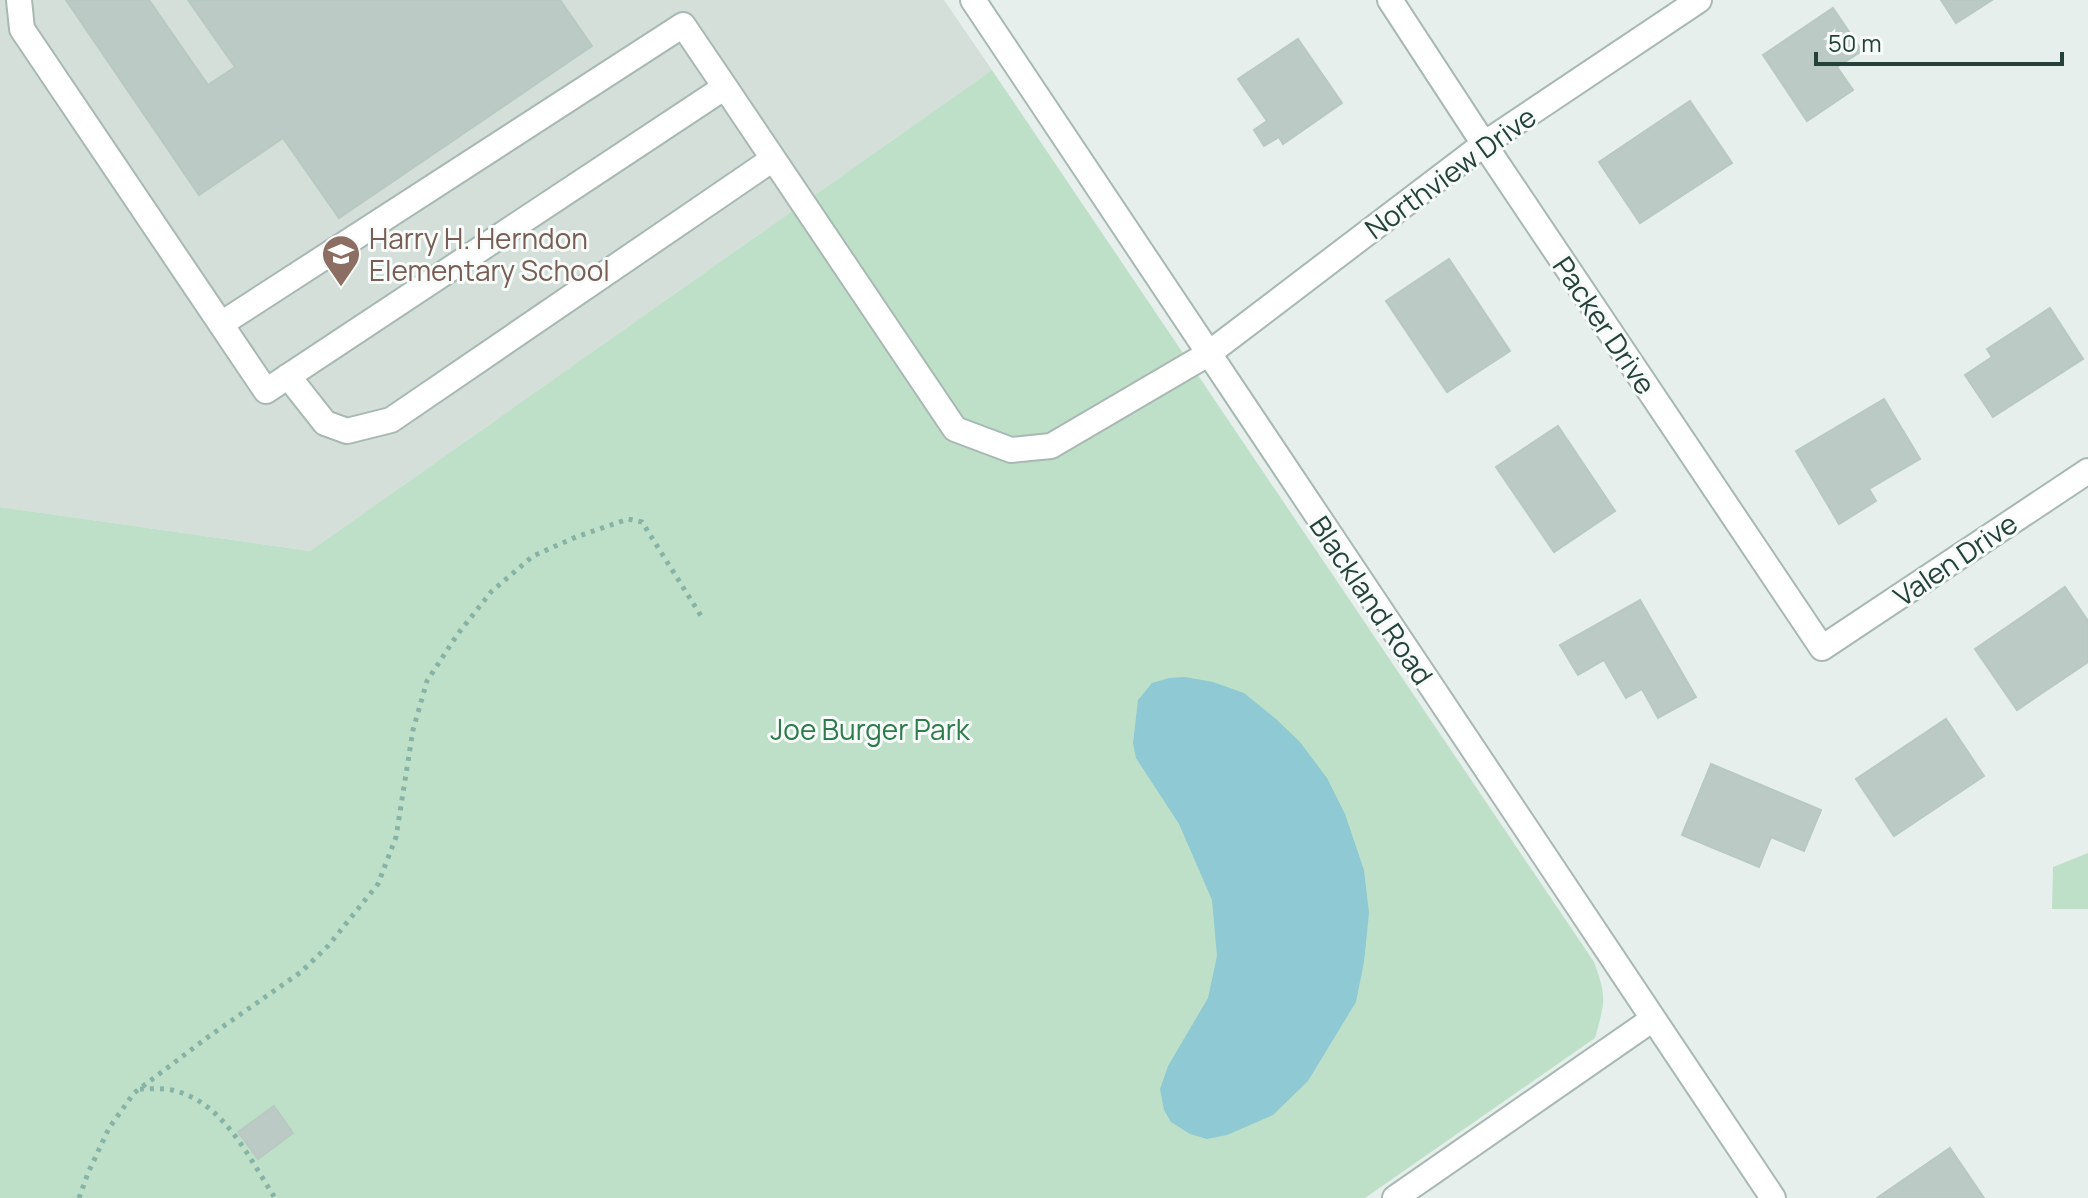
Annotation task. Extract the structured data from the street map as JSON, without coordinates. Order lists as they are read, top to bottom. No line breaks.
{"streets":{"street":["Northview Drive","Packer Drive","Valen Drive","Blackland Road"]},"crossings":[["Northview Drive","Packer Drive"],["Northview Drive","Blackland Road"],["Packer Drive","Valen Drive"]],"parks":["Joe Burger Park"],"places":{"school or university":["Harry H. Herndon Elementary School"]},"scale_bar":"50 m"}
